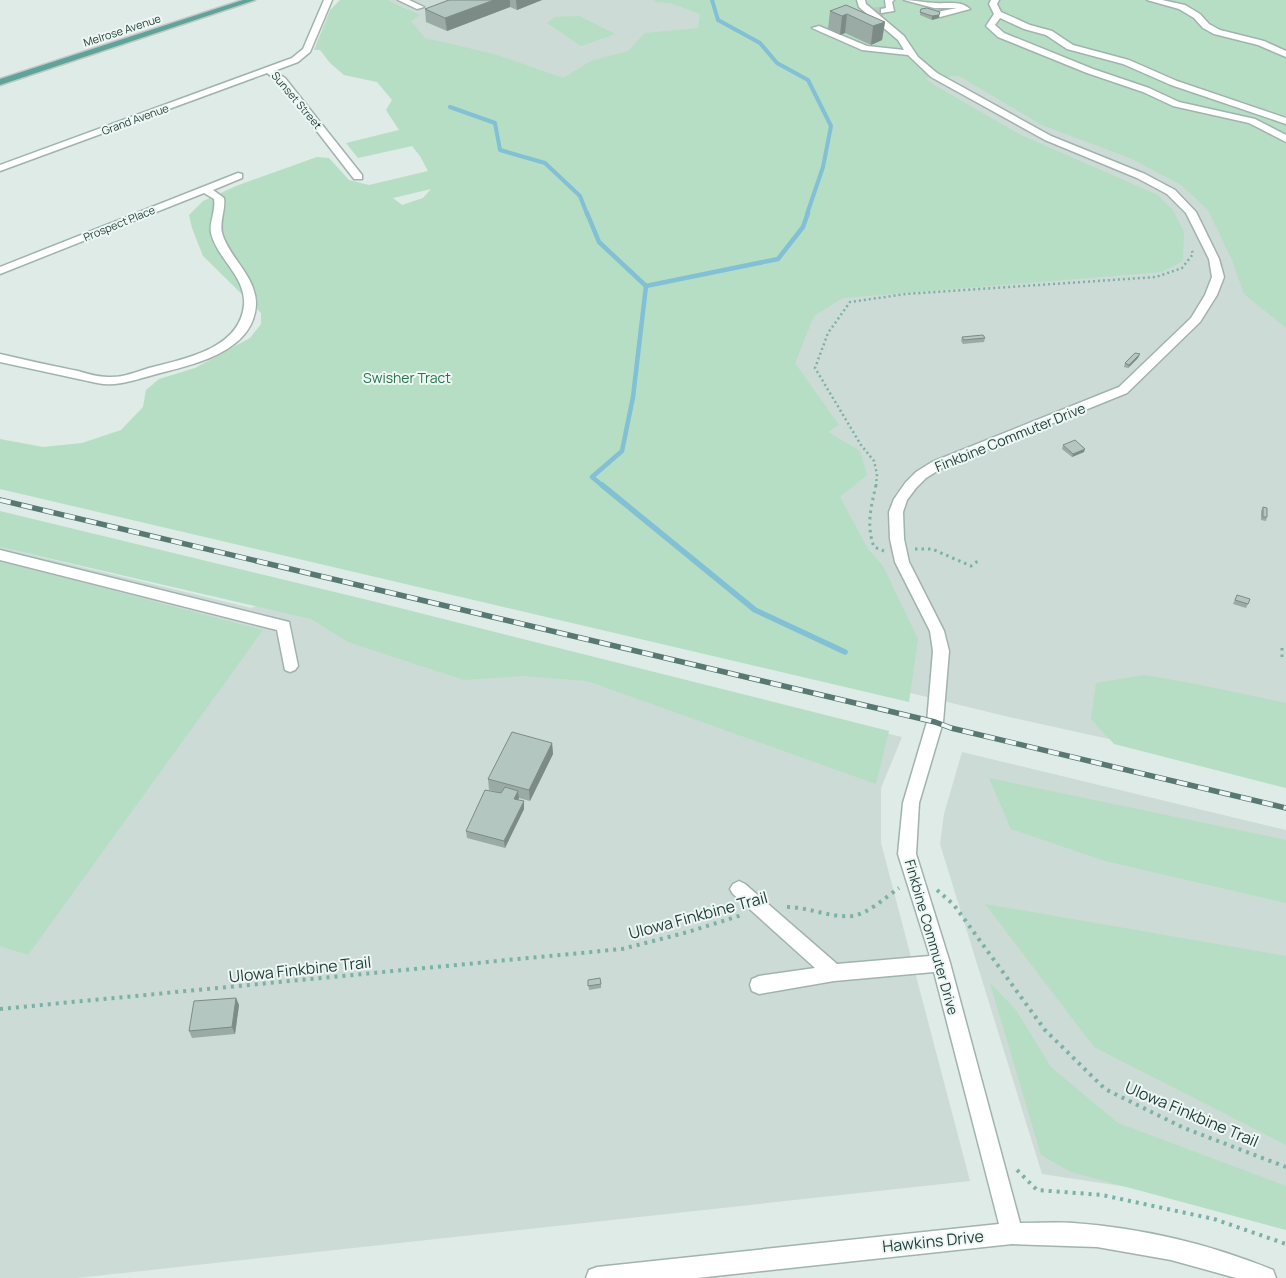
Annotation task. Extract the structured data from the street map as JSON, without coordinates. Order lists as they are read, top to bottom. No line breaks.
{"streets":{"main road":["Melrose Avenue"],"street":["Sunset Street","Grand Avenue","Prospect Place","Finkbine Commuter Drive","Hawkins Drive"],"path":["UIowa Finkbine Trail"]},"crossings":[["Sunset Street","Grand Avenue"],["Finkbine Commuter Drive","UIowa Finkbine Trail"],["Finkbine Commuter Drive","Hawkins Drive"]],"parks":["Swisher Tract"]}
